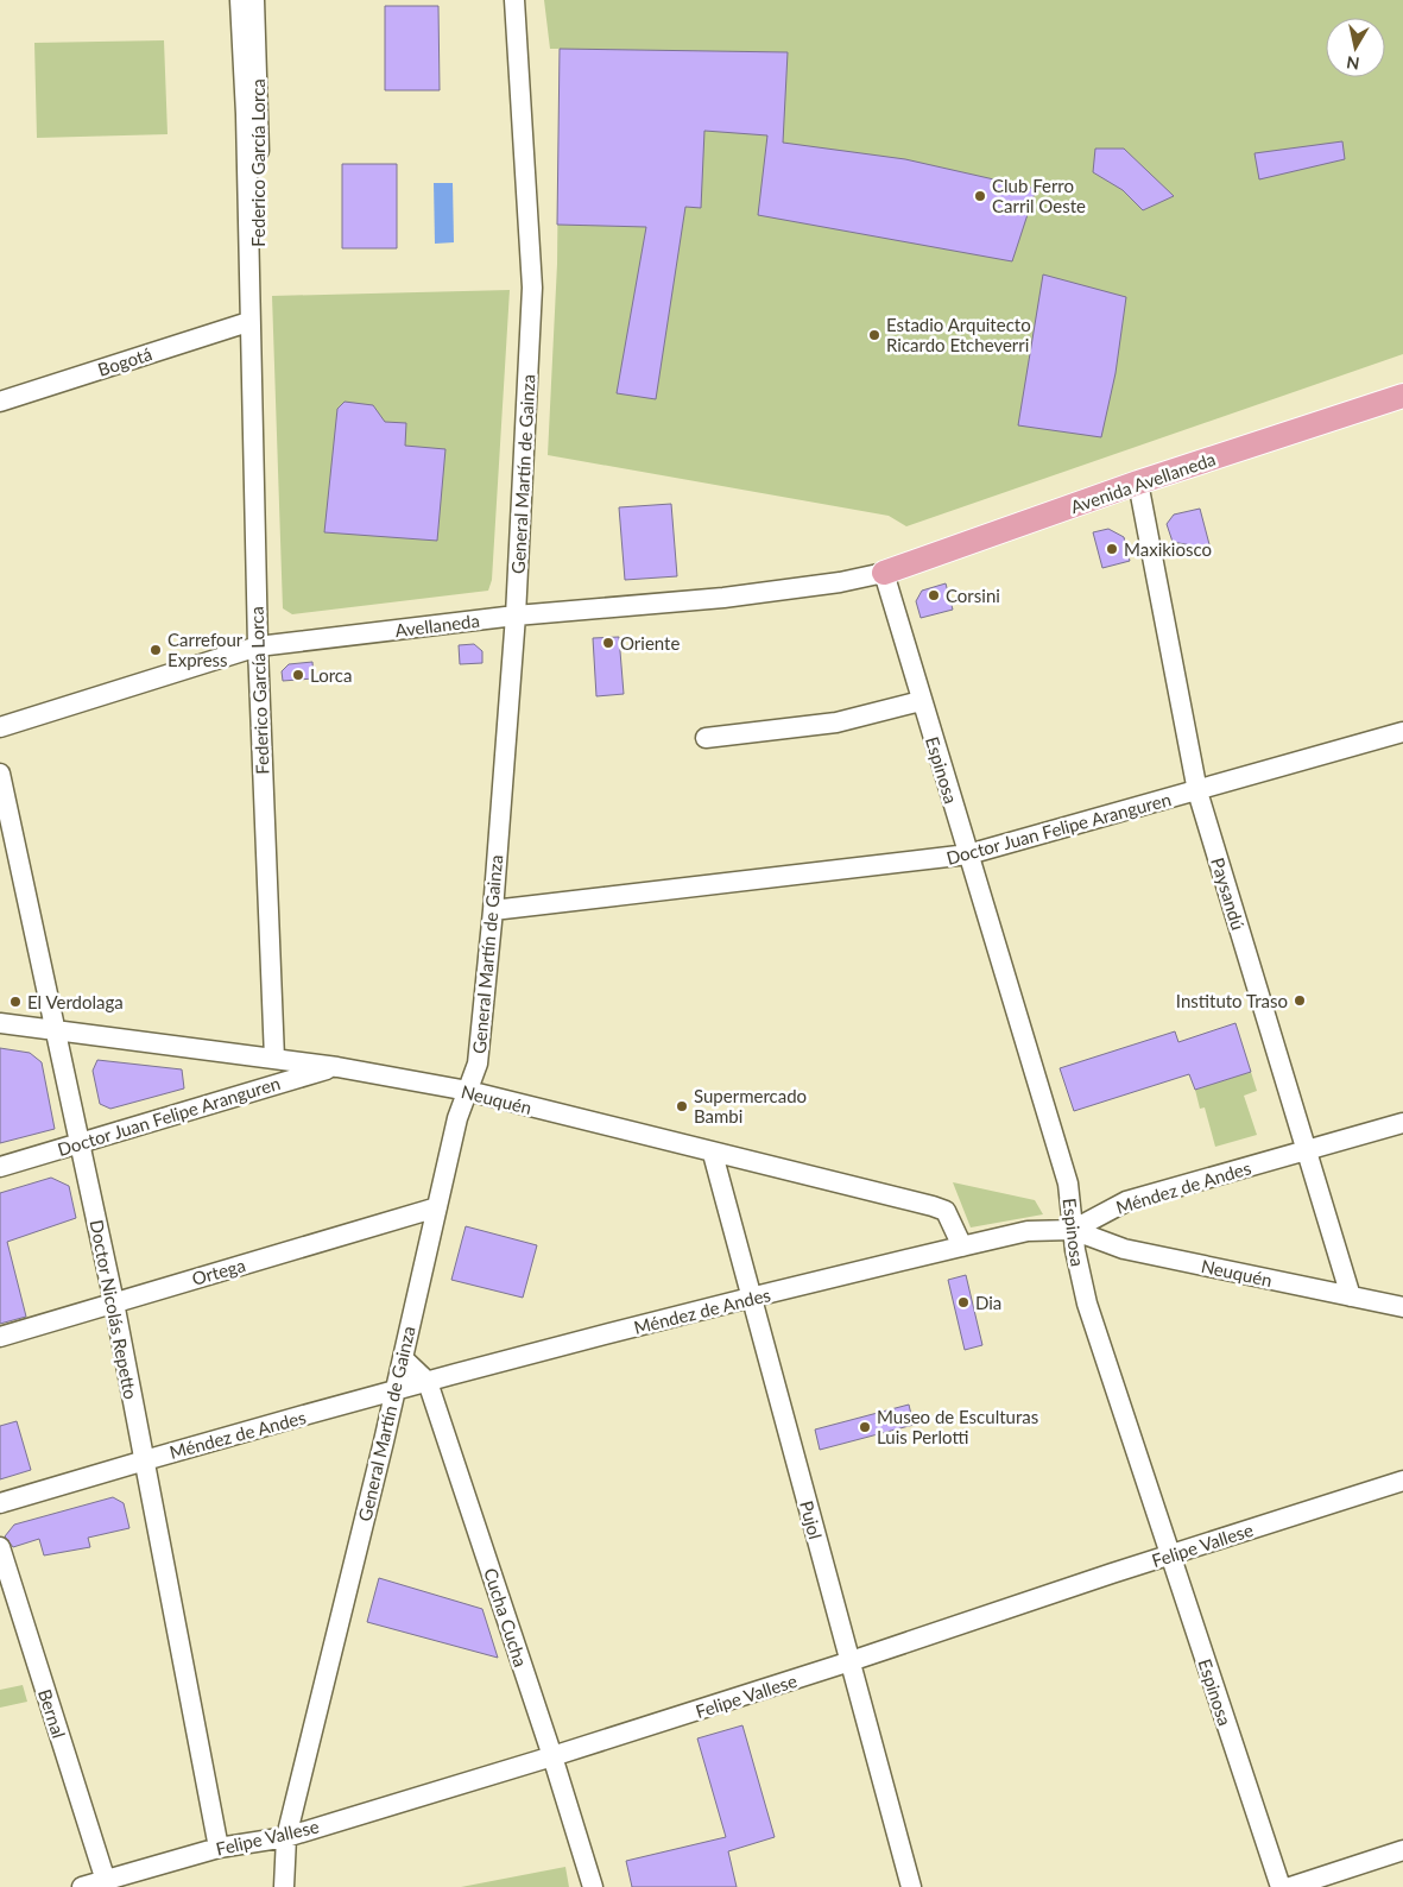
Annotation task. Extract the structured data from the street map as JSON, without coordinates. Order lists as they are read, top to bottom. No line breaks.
{"streets":{"main road":["Avenida Avellaneda"],"street":["Federico García Lorca","Bogotá","General Martín de Gainza","Avellaneda","Espinosa","Doctor Juan Felipe Aranguren","Paysandú","Neuquén","Méndez de Andes","Ortega","Doctor Nicolás Repetto","Pujol","Felipe Vallese","Cucha Cucha","Bernal"]},"crossings":[["Federico García Lorca","Bogotá"],["Federico García Lorca","Avellaneda"],["Federico García Lorca","Neuquén"],["General Martín de Gainza","Avellaneda"],["General Martín de Gainza","Doctor Juan Felipe Aranguren"],["General Martín de Gainza","Neuquén"],["General Martín de Gainza","Méndez de Andes"],["General Martín de Gainza","Ortega"],["General Martín de Gainza","Felipe Vallese"],["General Martín de Gainza","Cucha Cucha"],["Avenida Avellaneda","Avellaneda"],["Avenida Avellaneda","Espinosa"],["Avenida Avellaneda","Paysandú"],["Avellaneda","Espinosa"],["Espinosa","Doctor Juan Felipe Aranguren"],["Espinosa","Neuquén"],["Espinosa","Méndez de Andes"],["Espinosa","Felipe Vallese"],["Doctor Juan Felipe Aranguren","Paysandú"],["Doctor Juan Felipe Aranguren","Neuquén"],["Doctor Juan Felipe Aranguren","Doctor Nicolás Repetto"],["Paysandú","Neuquén"],["Paysandú","Méndez de Andes"],["Neuquén","Méndez de Andes"],["Neuquén","Doctor Nicolás Repetto"],["Neuquén","Pujol"],["Méndez de Andes","Doctor Nicolás Repetto"],["Méndez de Andes","Pujol"],["Méndez de Andes","Cucha Cucha"],["Ortega","Doctor Nicolás Repetto"],["Doctor Nicolás Repetto","Felipe Vallese"],["Pujol","Felipe Vallese"],["Felipe Vallese","Cucha Cucha"],["Felipe Vallese","Bernal"]],"places":["Club Ferro Carril Oeste","Estadio Arquitecto Ricardo Etcheverri","Maxikiosco","Corsini","Oriente","Carrefour Express","Lorca","Instituto Traso","El Verdolaga","Supermercado Bambi","Dia","Museo de Esculturas Luis Perlotti"],"north":"bottom"}
